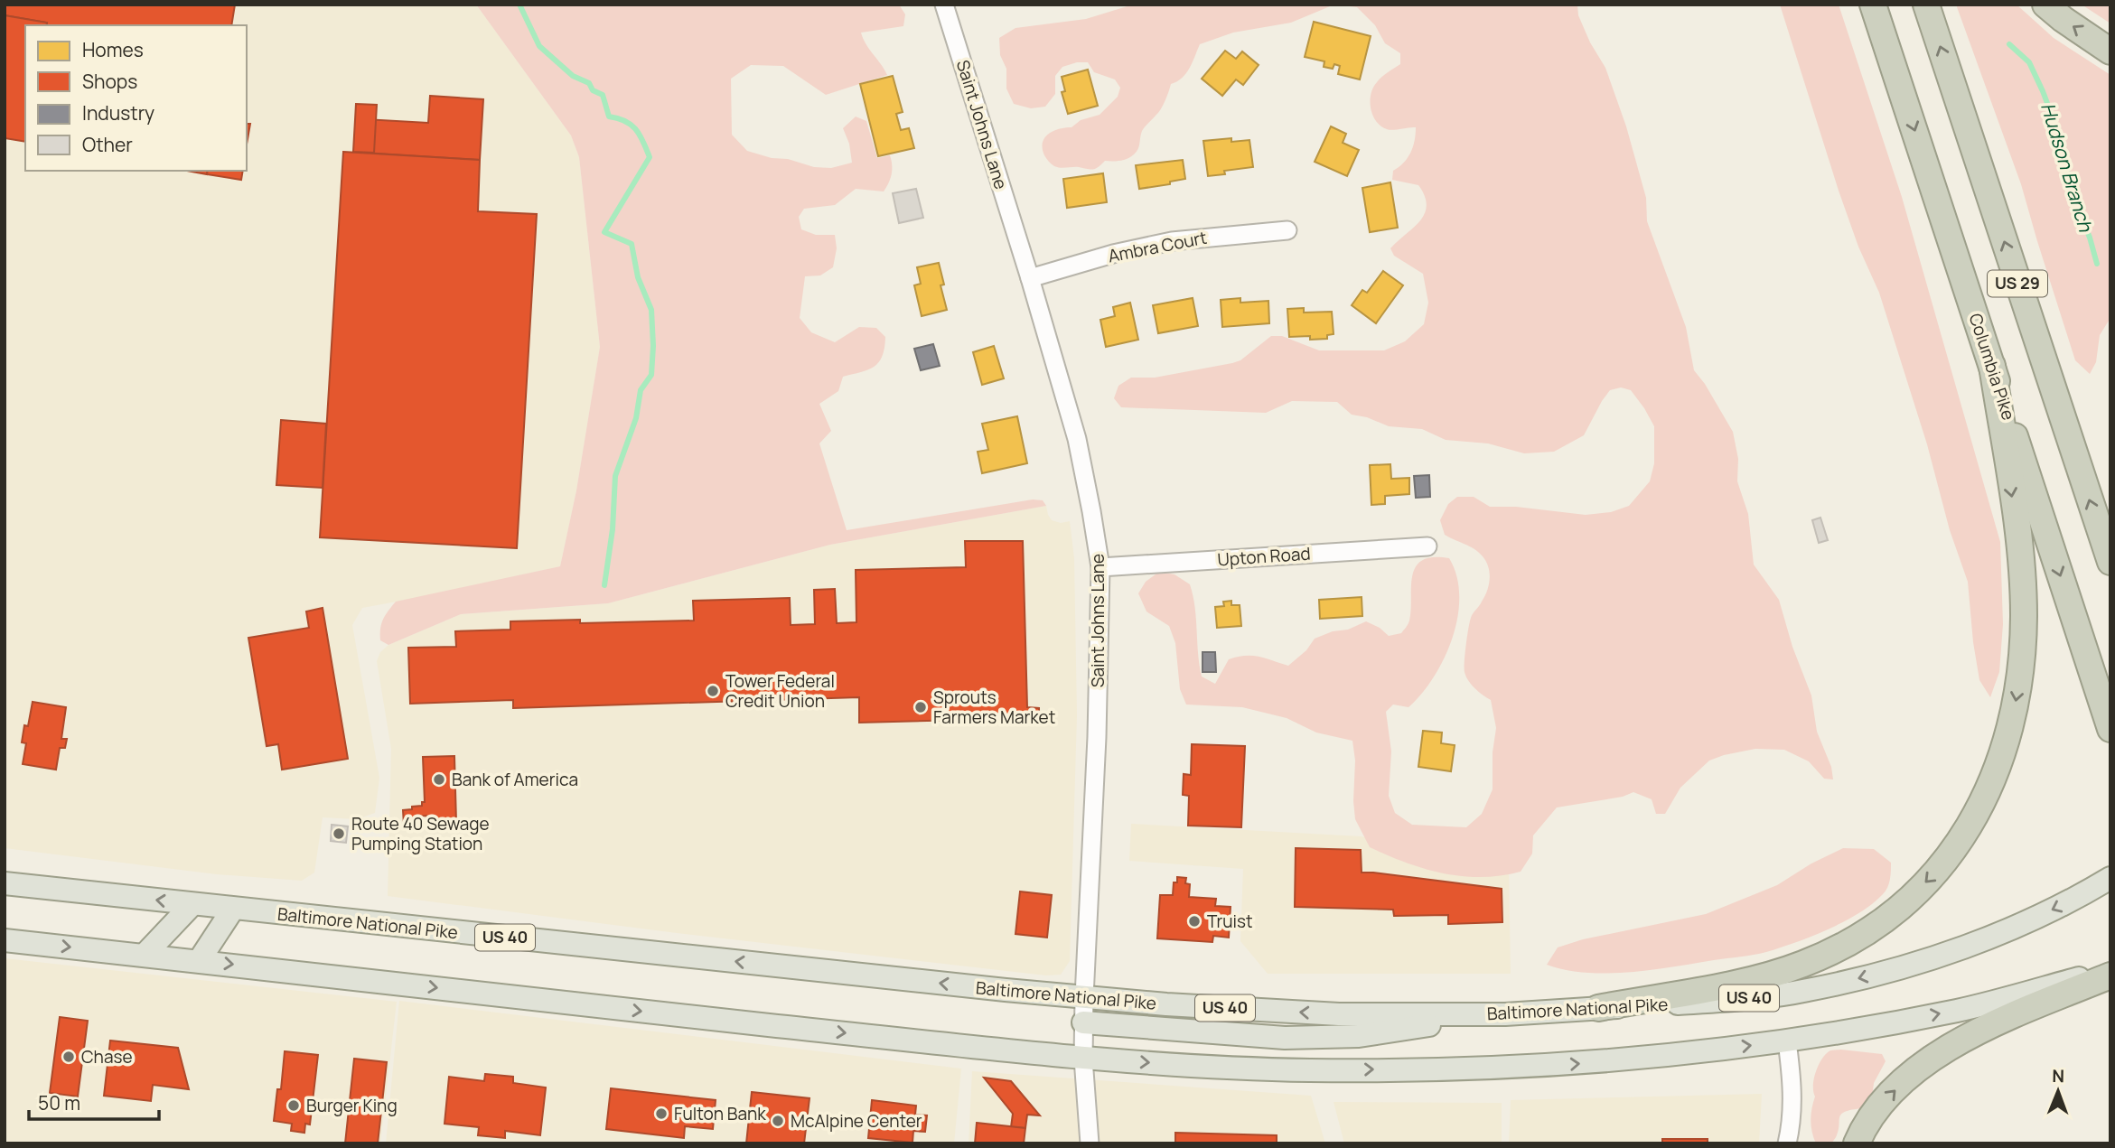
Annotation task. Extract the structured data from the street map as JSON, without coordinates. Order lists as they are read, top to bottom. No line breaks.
{"streets":{"highway":["US 29","Columbia Pike"],"main road":["Baltimore National Pike","US 40"],"street":["Saint Johns Lane","Ambra Court","Upton Road"]},"crossings":[["Saint Johns Lane","Ambra Court"],["Saint Johns Lane","Upton Road"],["Saint Johns Lane","Baltimore National Pike"]],"water":["Hudson Branch"],"places":["Tower Federal Credit Union","Sprouts Farmers Market","Bank of America","Route 40 Sewage Pumping Station","Truist","Chase","Burger King","Fulton Bank","McAlpine Center"],"legend":["Homes","Shops","Industry","Other"],"scale_bar":"50 m","north":"top"}
